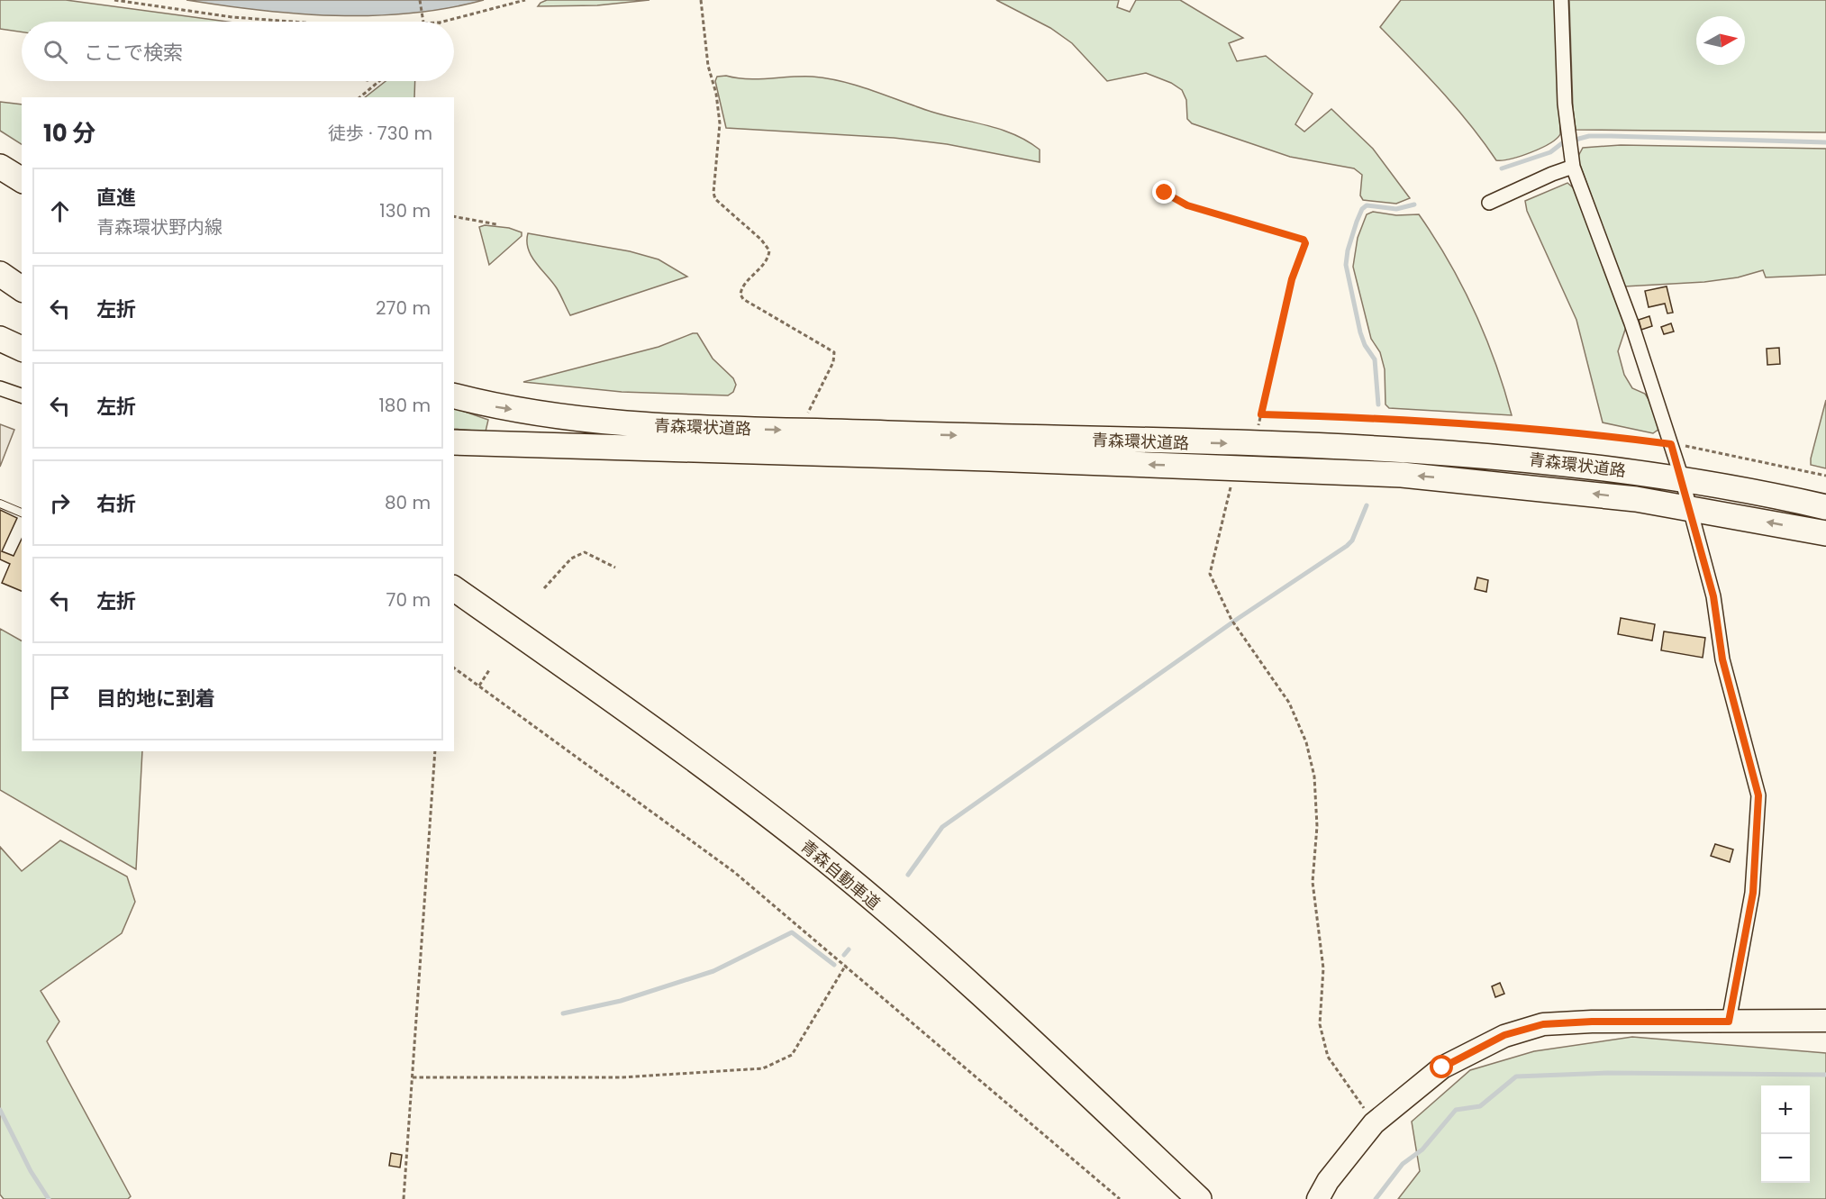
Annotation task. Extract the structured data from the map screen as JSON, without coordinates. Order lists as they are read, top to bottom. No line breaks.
{"streets":{"highway":["青森環状道路","青森自動車道"]},"north":"right","page":{"search":"ここで検索","heading":["10 分","徒歩 · 730 m"],"list":[["直進","青森環状野内線","130 m"],["左折","270 m"],["左折","180 m"],["右折","80 m"],["左折","70 m"],"目的地に到着"],"map_buttons":["+","−"]}}
